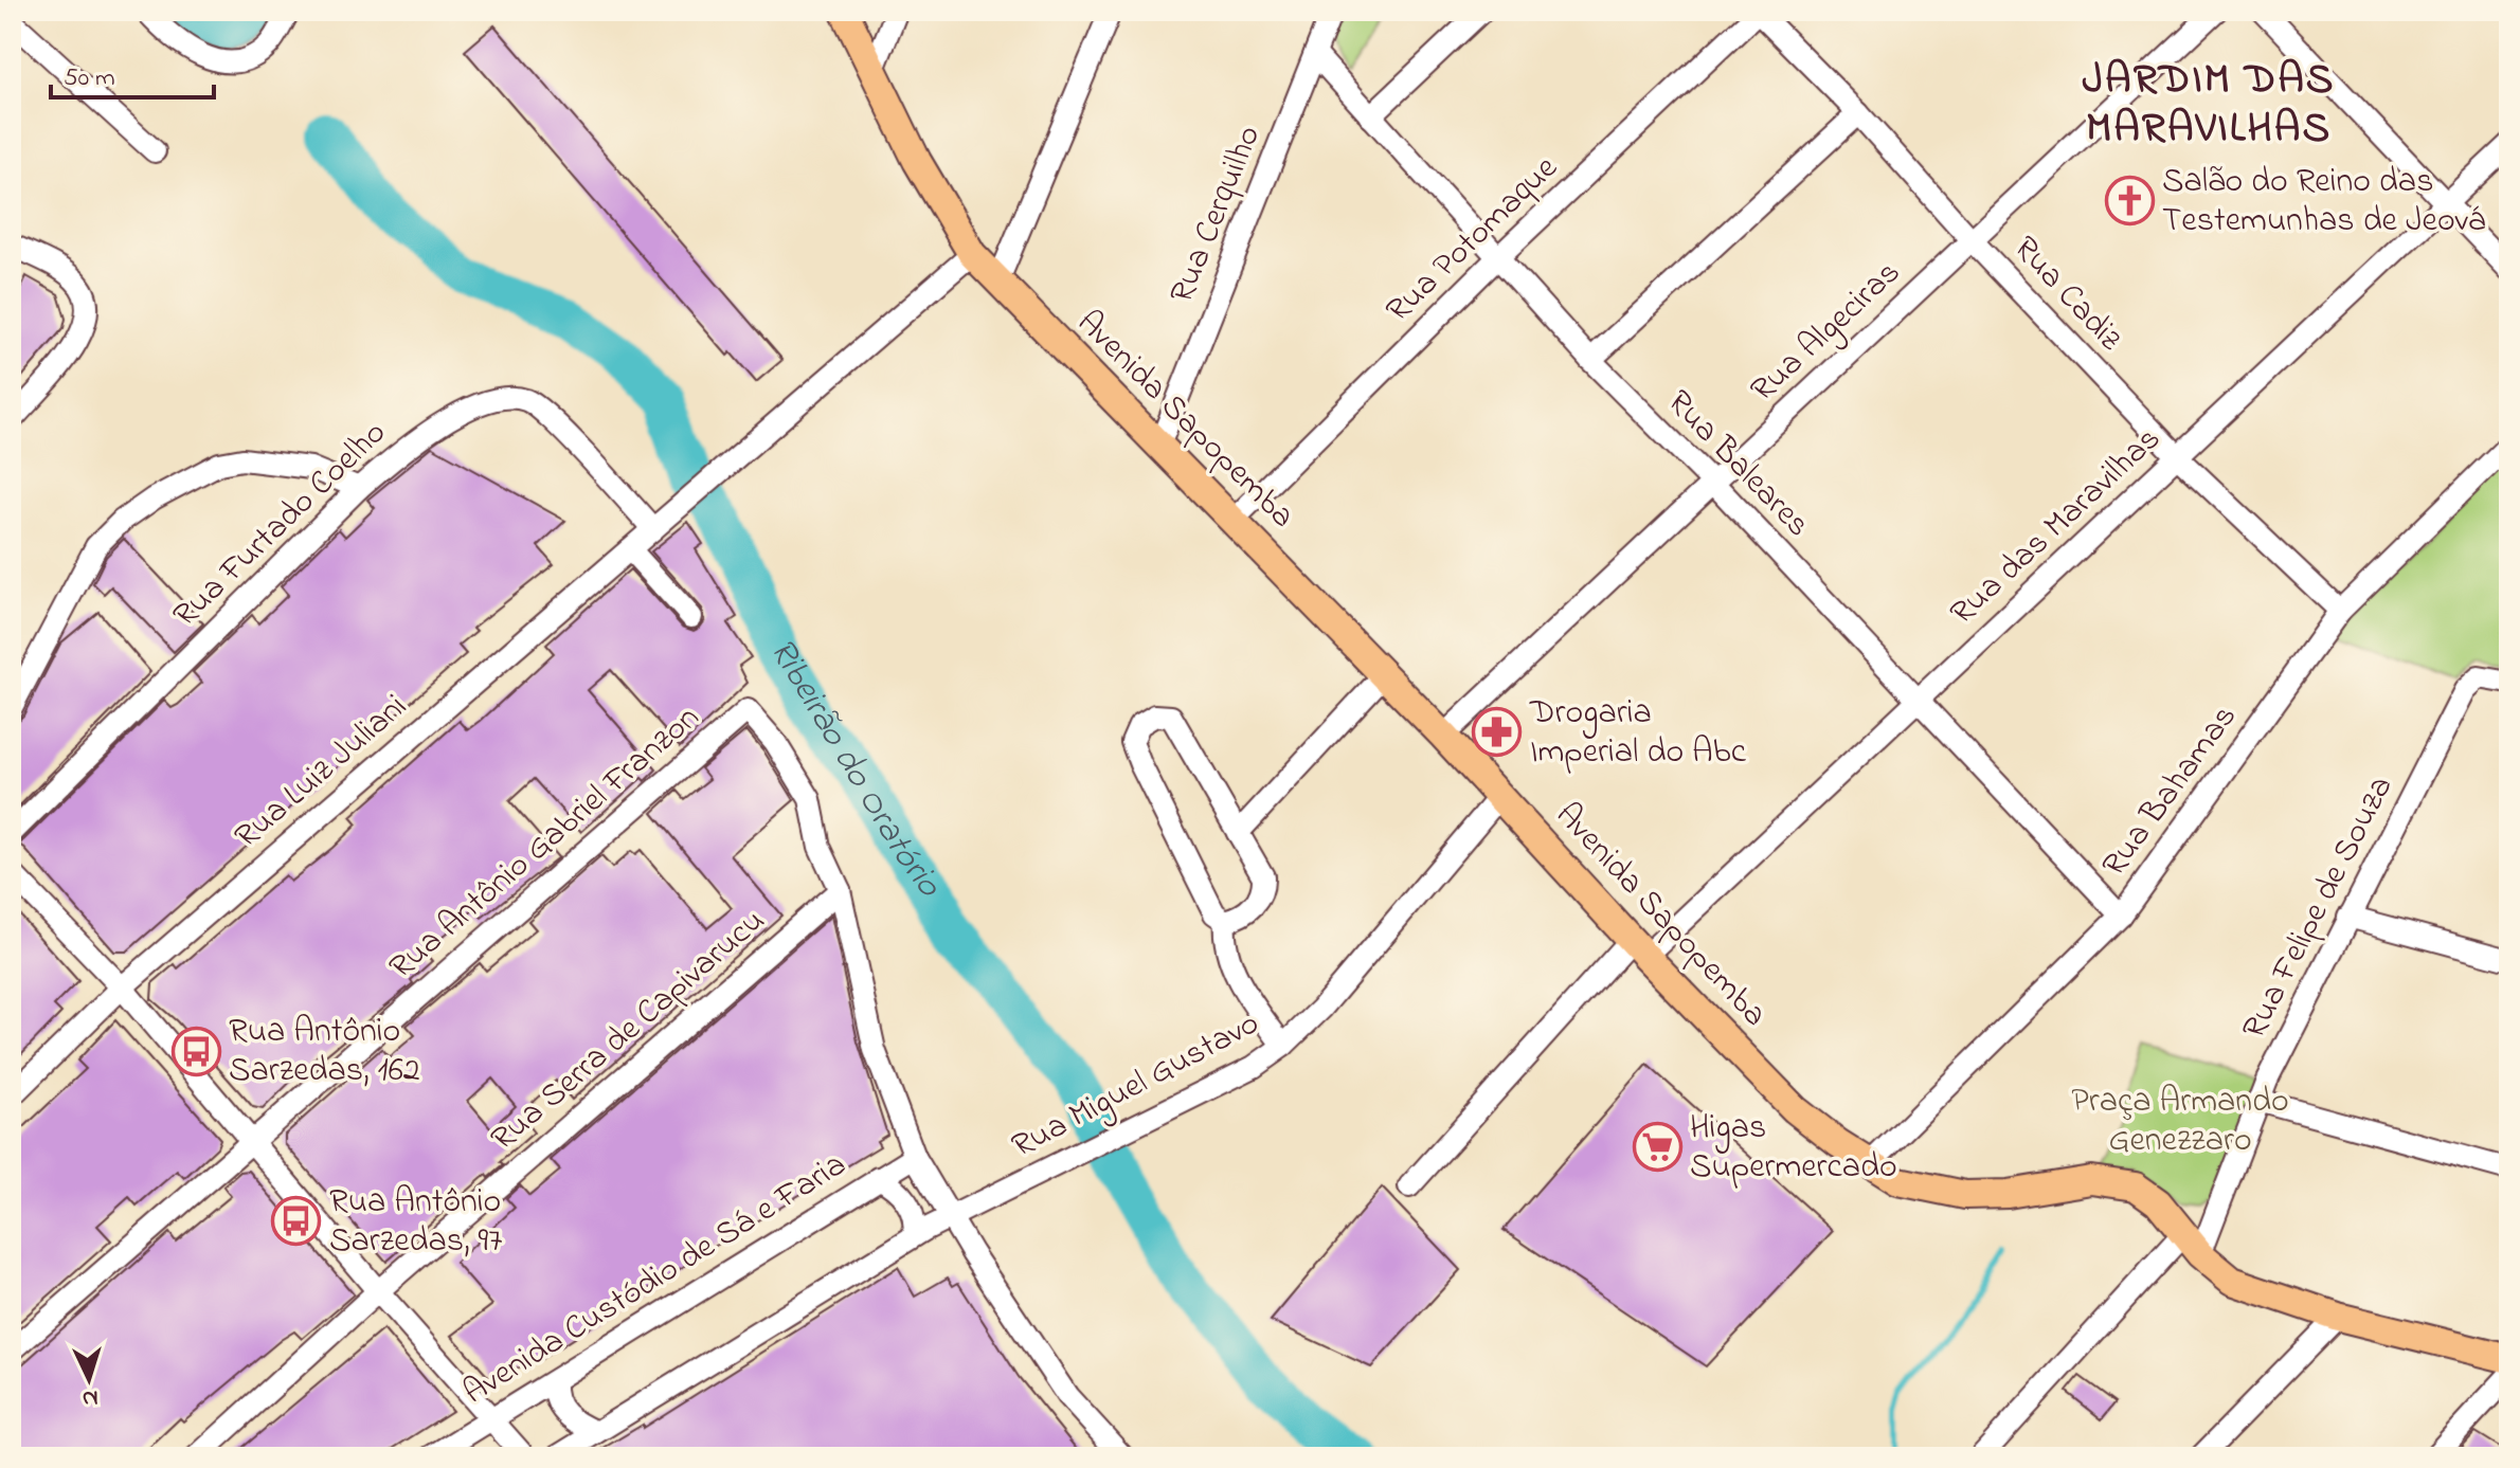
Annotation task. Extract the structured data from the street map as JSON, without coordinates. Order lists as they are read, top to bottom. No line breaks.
{"streets":{"main road":["Avenida Sapopemba"],"street":["Rua Cerquilho","Rua Potomaque","Rua Cadiz","Rua Algeciras","Rua Baleares","Rua Furtado Coelho","Rua das Maravilhas","Rua Luiz Juliani","Rua Bahamas","Rua Antônio Gabriel Franzon","Rua Felipe de Souza","Rua Serra de Capivarucu","Rua Miguel Gustavo","Avenida Custódio de Sá e Faria"]},"crossings":[["Rua Cerquilho","Avenida Sapopemba"],["Rua Cerquilho","Rua Baleares"],["Rua Potomaque","Rua Cadiz"],["Rua Potomaque","Avenida Sapopemba"],["Rua Potomaque","Rua Baleares"],["Rua Cadiz","Rua Algeciras"],["Rua Cadiz","Rua das Maravilhas"],["Rua Cadiz","Rua Bahamas"],["Rua Algeciras","Avenida Sapopemba"],["Rua Algeciras","Rua Baleares"],["Avenida Sapopemba","Rua das Maravilhas"],["Avenida Sapopemba","Rua Luiz Juliani"],["Avenida Sapopemba","Rua Bahamas"],["Avenida Sapopemba","Rua Felipe de Souza"],["Avenida Sapopemba","Rua Miguel Gustavo"],["Rua Baleares","Rua das Maravilhas"],["Rua Baleares","Rua Bahamas"],["Rua Furtado Coelho","Rua Luiz Juliani"],["Rua Antônio Gabriel Franzon","Rua Serra de Capivarucu"]],"districts":["JARDIM DAS MARAVILHAS"],"water":["Ribeirão do Oratório"],"parks":["Praça Armando Genezzaro"],"places":{"church":["Salão do Reino das Testemunhas de Jeová"],"pharmacy":["Drogaria Imperial do Abc"],"bus stop":["Rua Antônio Sarzedas, 162","Rua Antônio Sarzedas, 97"],"supermarket":["Higas Supermercado"]},"scale_bar":"50 m","north":"bottom"}
